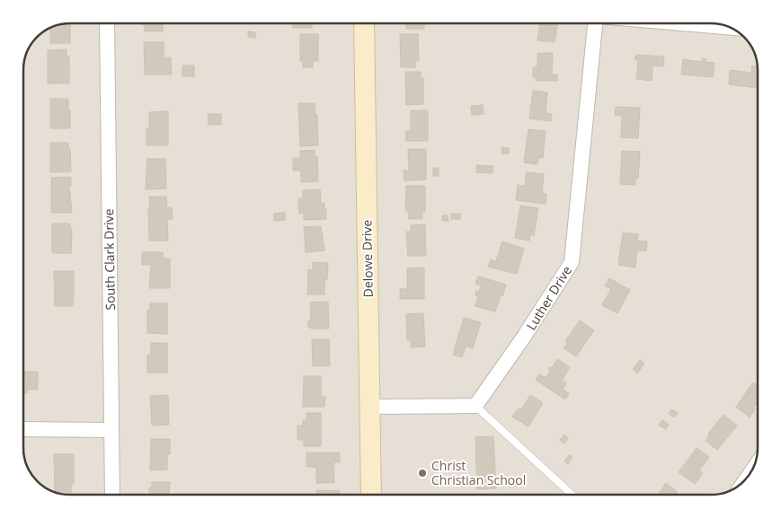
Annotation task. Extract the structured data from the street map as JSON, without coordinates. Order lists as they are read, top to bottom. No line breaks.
{"streets":{"street":["Delowe Drive","South Clark Drive","Luther Drive"]},"places":["Christ Christian School"]}
